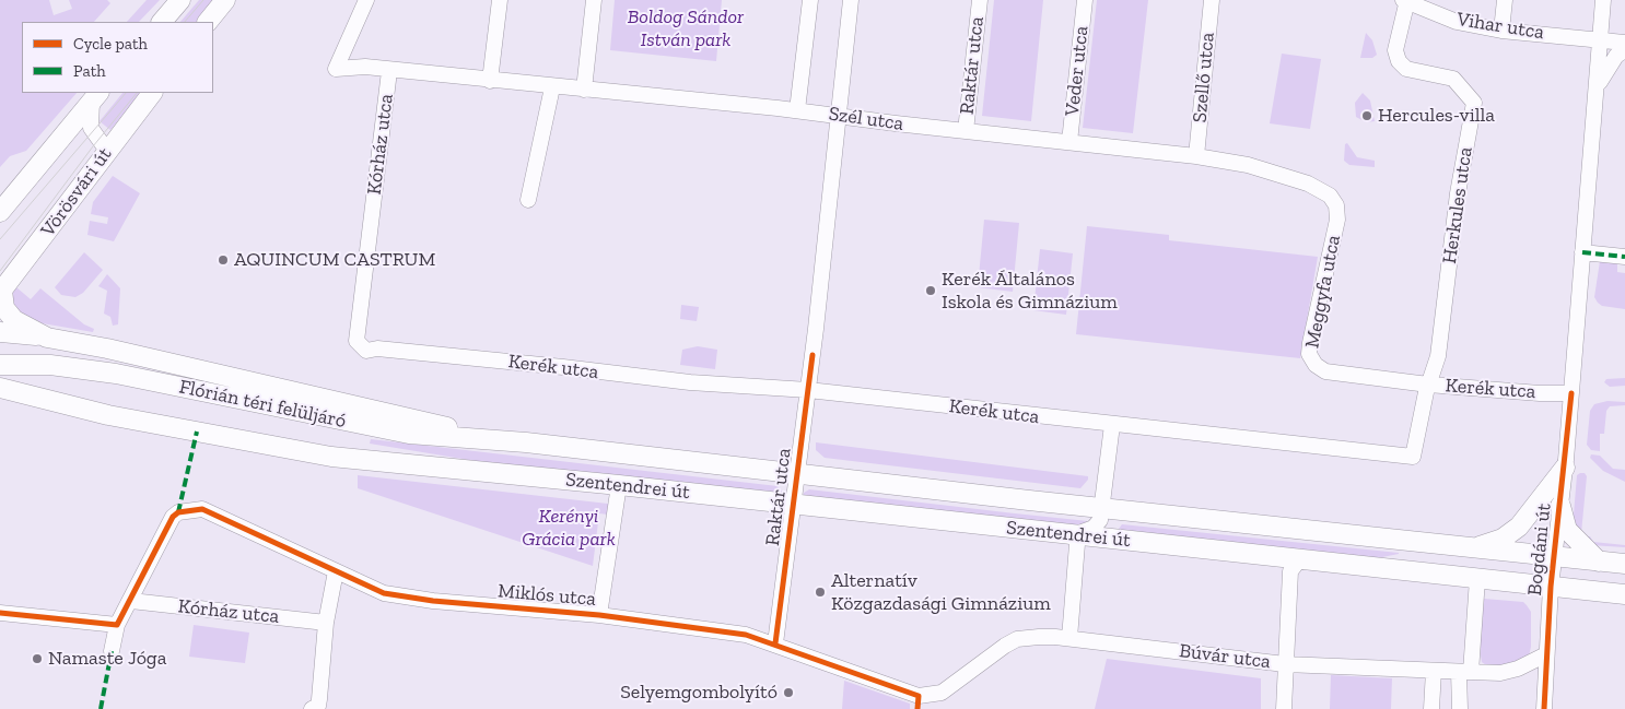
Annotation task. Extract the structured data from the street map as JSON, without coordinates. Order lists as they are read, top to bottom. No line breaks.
{"streets":{"main road":["Vörösvári út","Flórián téri felüljáró","Szentendrei út"],"street":["Vihar utca","Raktár utca","Veder utca","Szellő utca","Szél utca","Kórház utca","Herkules utca","Meggyfa utca","Kerék utca","Bogdáni út","Miklós utca","Búvár utca"]},"crossings":[["Vihar utca","Herkules utca"],["Vihar utca","Bogdáni út"],["Raktár utca","Szél utca"],["Raktár utca","Kerék utca"],["Raktár utca","Szentendrei út"],["Raktár utca","Miklós utca"],["Veder utca","Szél utca"],["Szellő utca","Szél utca"],["Szél utca","Kórház utca"],["Szél utca","Meggyfa utca"],["Kórház utca","Kerék utca"],["Kórház utca","Miklós utca"],["Herkules utca","Meggyfa utca"],["Herkules utca","Kerék utca"],["Meggyfa utca","Kerék utca"],["Kerék utca","Bogdáni út"],["Flórián téri felüljáró","Szentendrei út"],["Szentendrei út","Bogdáni út"],["Szentendrei út","Miklós utca"],["Bogdáni út","Búvár utca"],["Miklós utca","Búvár utca"]],"parks":["Boldog Sándor István park","Kerényi Grácia park"],"places":["Hercules-villa","AQUINCUM CASTRUM","Kerék Általános Iskola és Gimnázium","Alternatív Közgazdasági Gimnázium","Namaste Jóga","Selyemgombolyító"],"legend":["Cycle path","Path"]}
